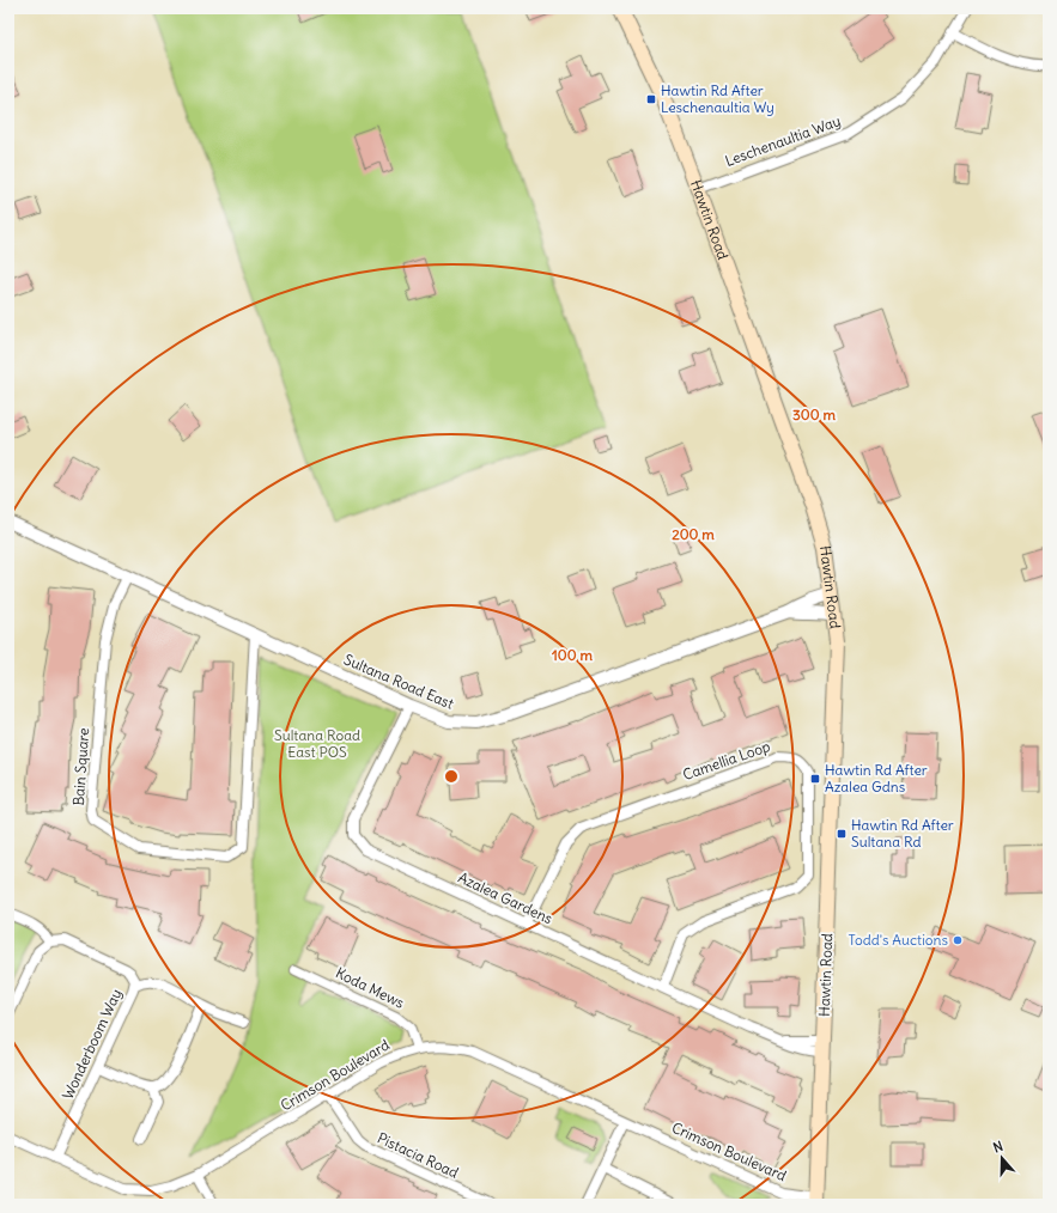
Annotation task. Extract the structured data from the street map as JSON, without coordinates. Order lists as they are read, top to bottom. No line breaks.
{"streets":{"main road":["Hawtin Road"],"street":["Leschenaultia Way","Sultana Road East","Camellia Loop","Bain Square","Azalea Gardens","Koda Mews","Wonderboom Way","Crimson Boulevard","Pistacia Road"]},"crossings":[["Leschenaultia Way","Hawtin Road"],["Hawtin Road","Sultana Road East"],["Hawtin Road","Azalea Gardens"],["Hawtin Road","Crimson Boulevard"],["Sultana Road East","Bain Square"],["Sultana Road East","Azalea Gardens"],["Camellia Loop","Azalea Gardens"],["Koda Mews","Crimson Boulevard"],["Wonderboom Way","Crimson Boulevard"],["Crimson Boulevard","Pistacia Road"]],"parks":["Sultana Road East POS"],"places":{"transit":["Hawtin Rd After Leschenaultia Wy","Hawtin Rd After Azalea Gdns","Hawtin Rd After Sultana Rd"],"other":["Todd's Auctions"]},"north":"top","rings":["300 m","200 m","100 m"]}
